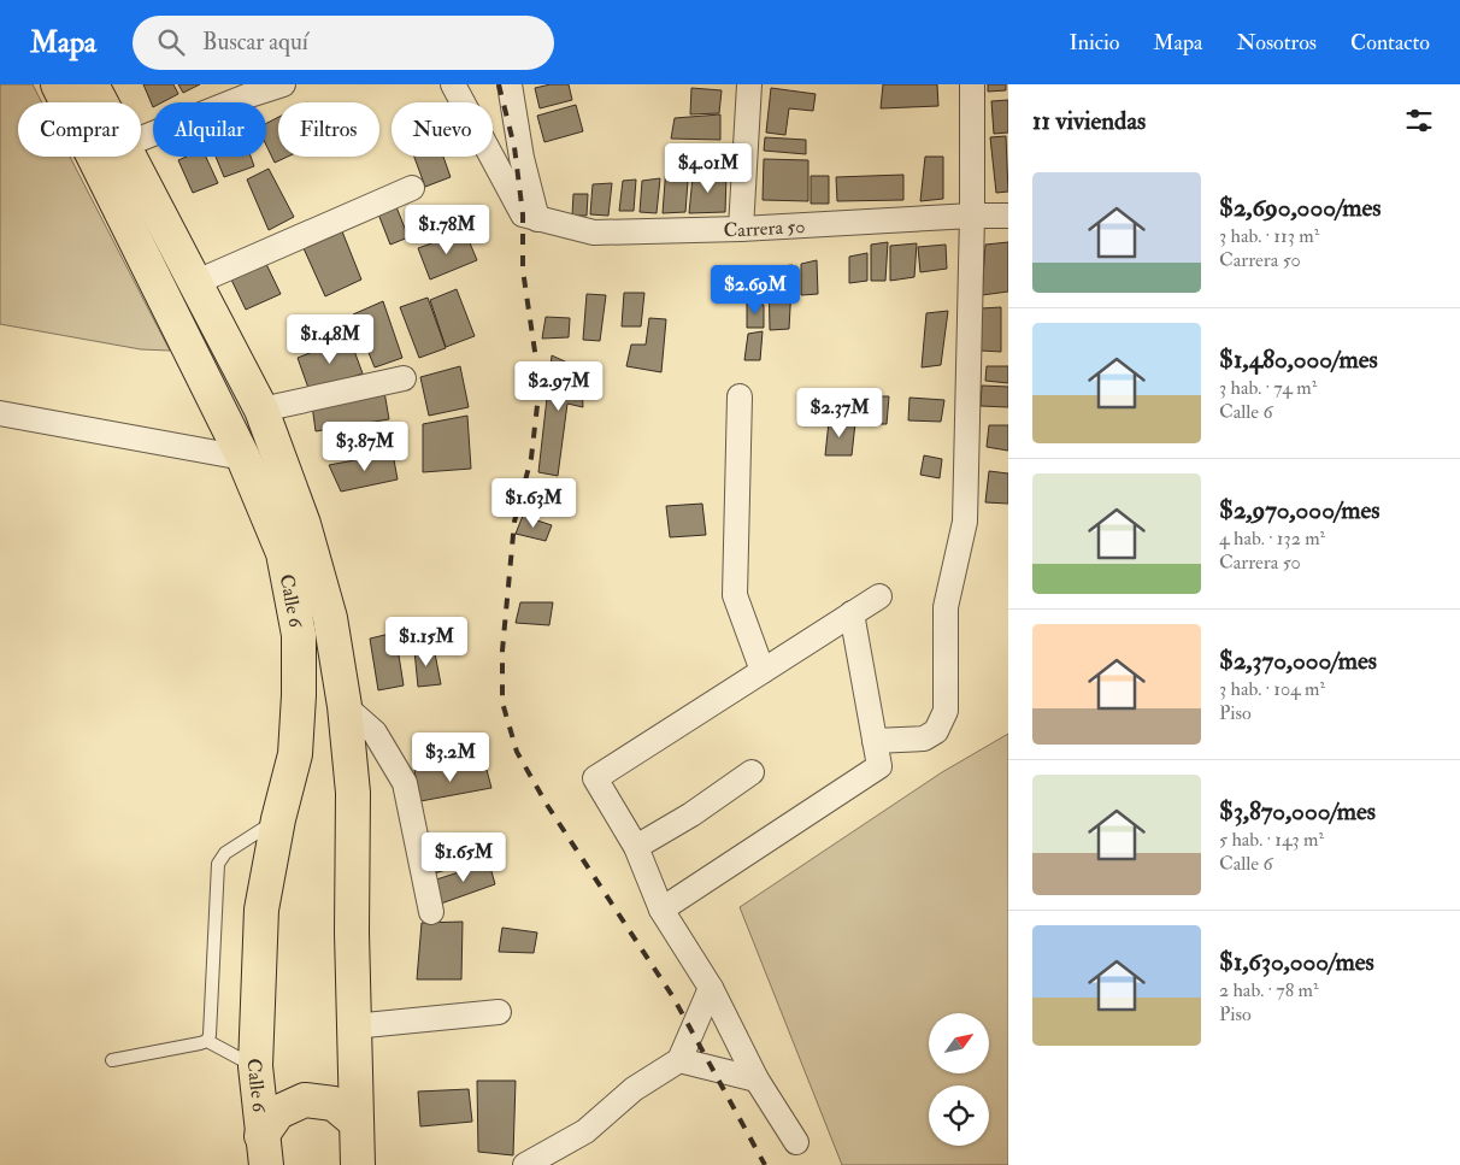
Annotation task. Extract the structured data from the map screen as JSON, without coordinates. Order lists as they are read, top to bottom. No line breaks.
{"streets":{"highway":["Calle 6"],"street":["Carrera 50"]},"north":"top right","page":{"header":"Mapa","search":"Buscar aquí","nav":["Inicio","Mapa","Nosotros","Contacto"],"heading":"11 viviendas","chip":["Comprar","Alquilar","Filtros","Nuevo"],"price":["$4.01M","$1.78M","$2.69M","$1.48M","$2.97M","$2.37M","$3.87M","$1.63M","$1.15M","$3.2M","$1.65M"],"list":[{"name":"$2,690,000/mes","note":"3 hab. · 113 m² · Carrera 50"},{"name":"$1,480,000/mes","note":"3 hab. · 74 m² · Calle 6"},{"name":"$2,970,000/mes","note":"4 hab. · 132 m² · Carrera 50"},{"name":"$2,370,000/mes","note":"3 hab. · 104 m² · Piso"},{"name":"$3,870,000/mes","note":"5 hab. · 143 m² · Calle 6"},{"name":"$1,630,000/mes","note":"2 hab. · 78 m² · Piso"}]}}
